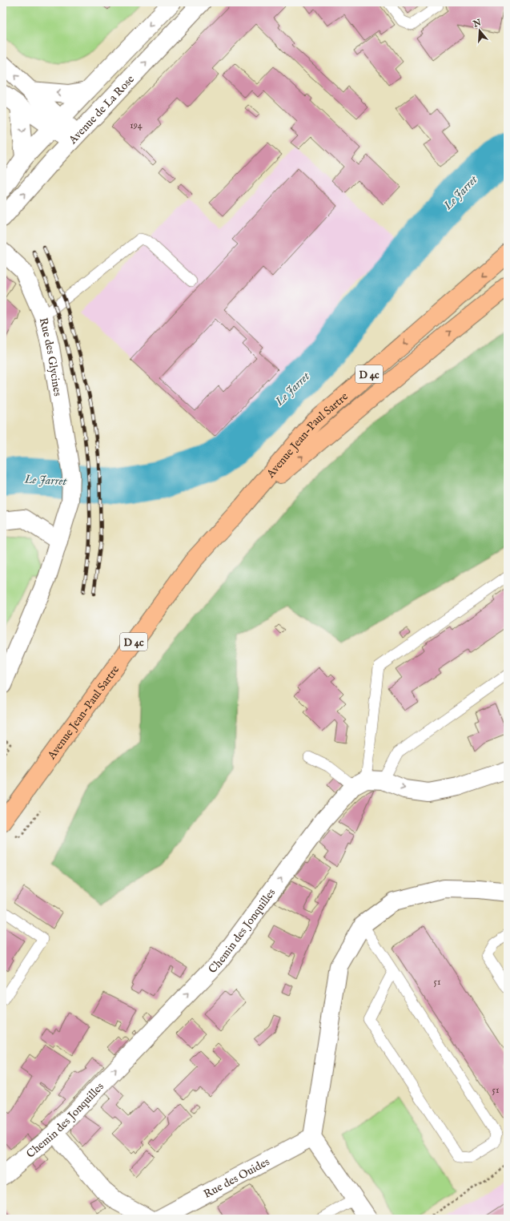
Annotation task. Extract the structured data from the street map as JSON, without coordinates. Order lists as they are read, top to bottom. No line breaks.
{"streets":{"main road":["D 4c","Avenue Jean-Paul Sartre"],"street":["Avenue de La Rose","Rue des Glycines","Chemin des Jonquilles","Rue des Ouides"]},"one_way":["Chemin des Jonquilles"],"water":["Le Jarret"],"house_numbers":["194","51","51"],"north":"top"}
